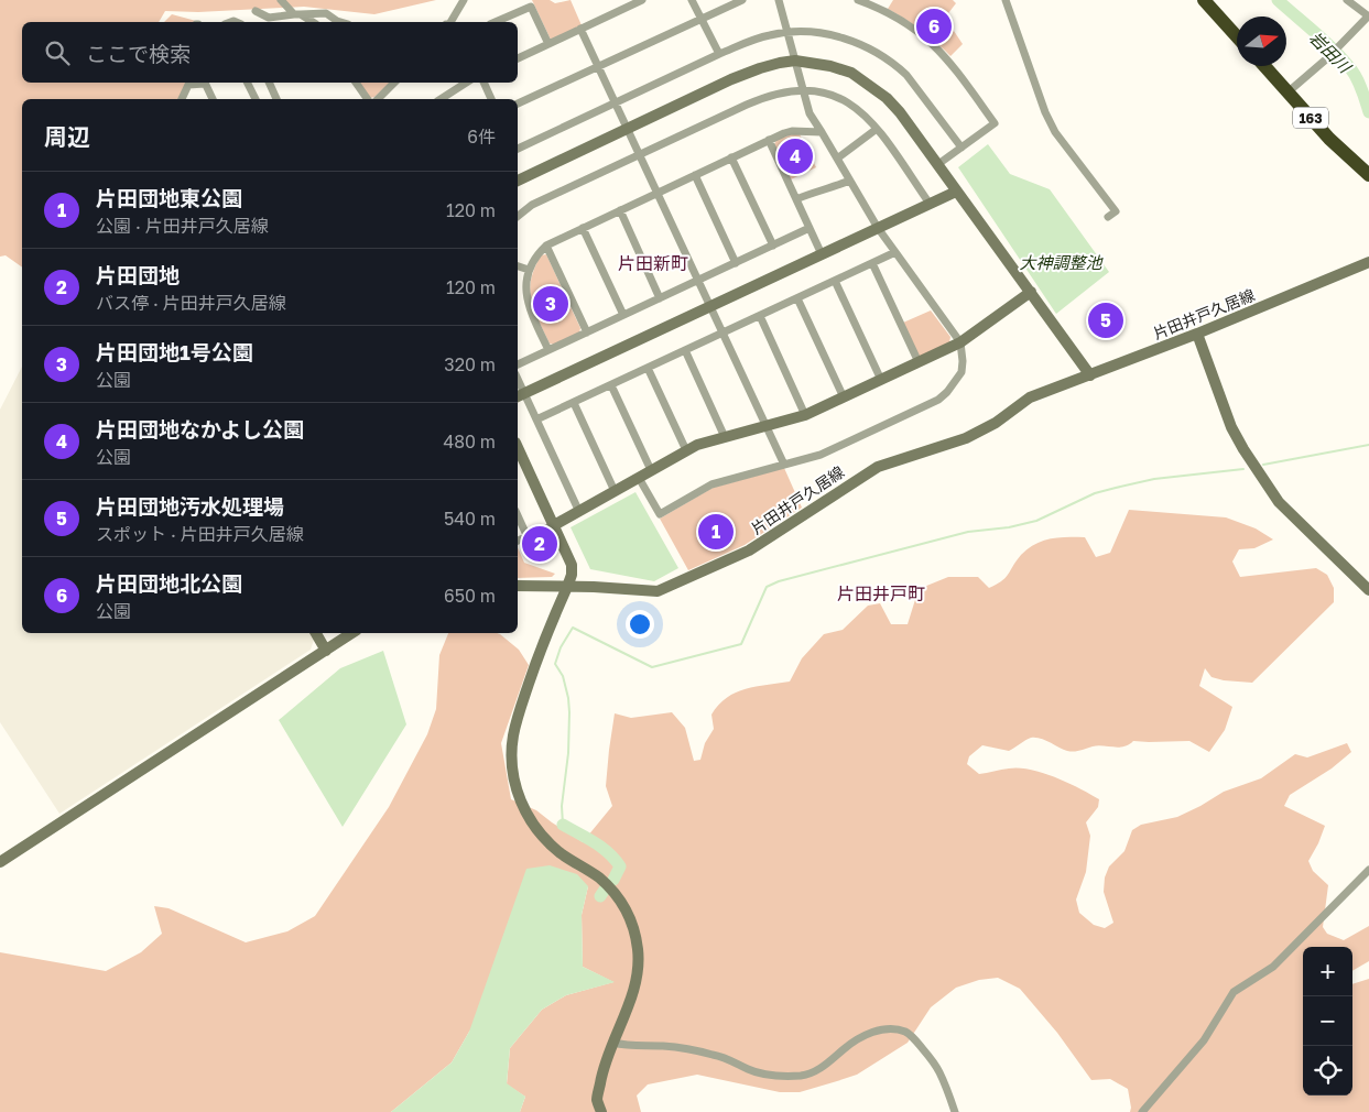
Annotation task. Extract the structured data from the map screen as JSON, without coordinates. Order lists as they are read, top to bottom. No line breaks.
{"streets":{"highway":["163"],"street":["片田井戸久居線"]},"districts":["片田新町","片田井戸町"],"water":["岩田川","大神調整池"],"north":"right","page":{"pins":["6","4","3","5","1","2"],"search":"ここで検索","heading":["周辺","6件"],"list":[{"mark":"1","name":"片田団地東公園","note":"公園 · 片田井戸久居線","value":"120 m"},{"mark":"2","name":"片田団地","note":"バス停 · 片田井戸久居線","value":"120 m"},{"mark":"3","name":"片田団地1号公園","note":"公園","value":"320 m"},{"mark":"4","name":"片田団地なかよし公園","note":"公園","value":"480 m"},{"mark":"5","name":"片田団地汚水処理場","note":"スポット · 片田井戸久居線","value":"540 m"},{"mark":"6","name":"片田団地北公園","note":"公園","value":"650 m"}],"map_buttons":["+","−"]}}
